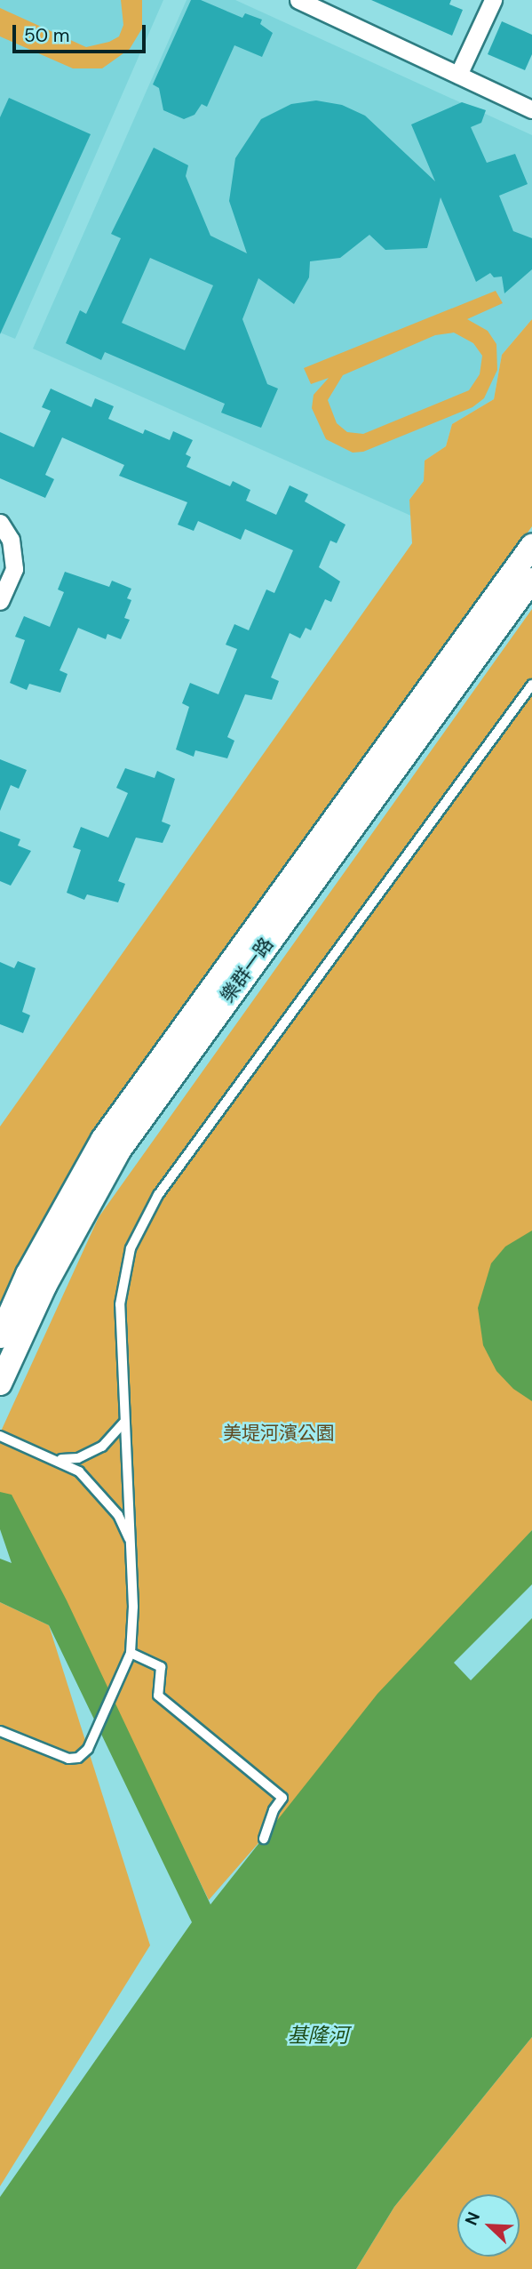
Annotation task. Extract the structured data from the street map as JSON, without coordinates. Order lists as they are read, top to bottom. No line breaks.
{"streets":{"main road":["樂群一路"]},"water":["基隆河"],"parks":["美堤河濱公園"],"scale_bar":"50 m","north":"top left"}
